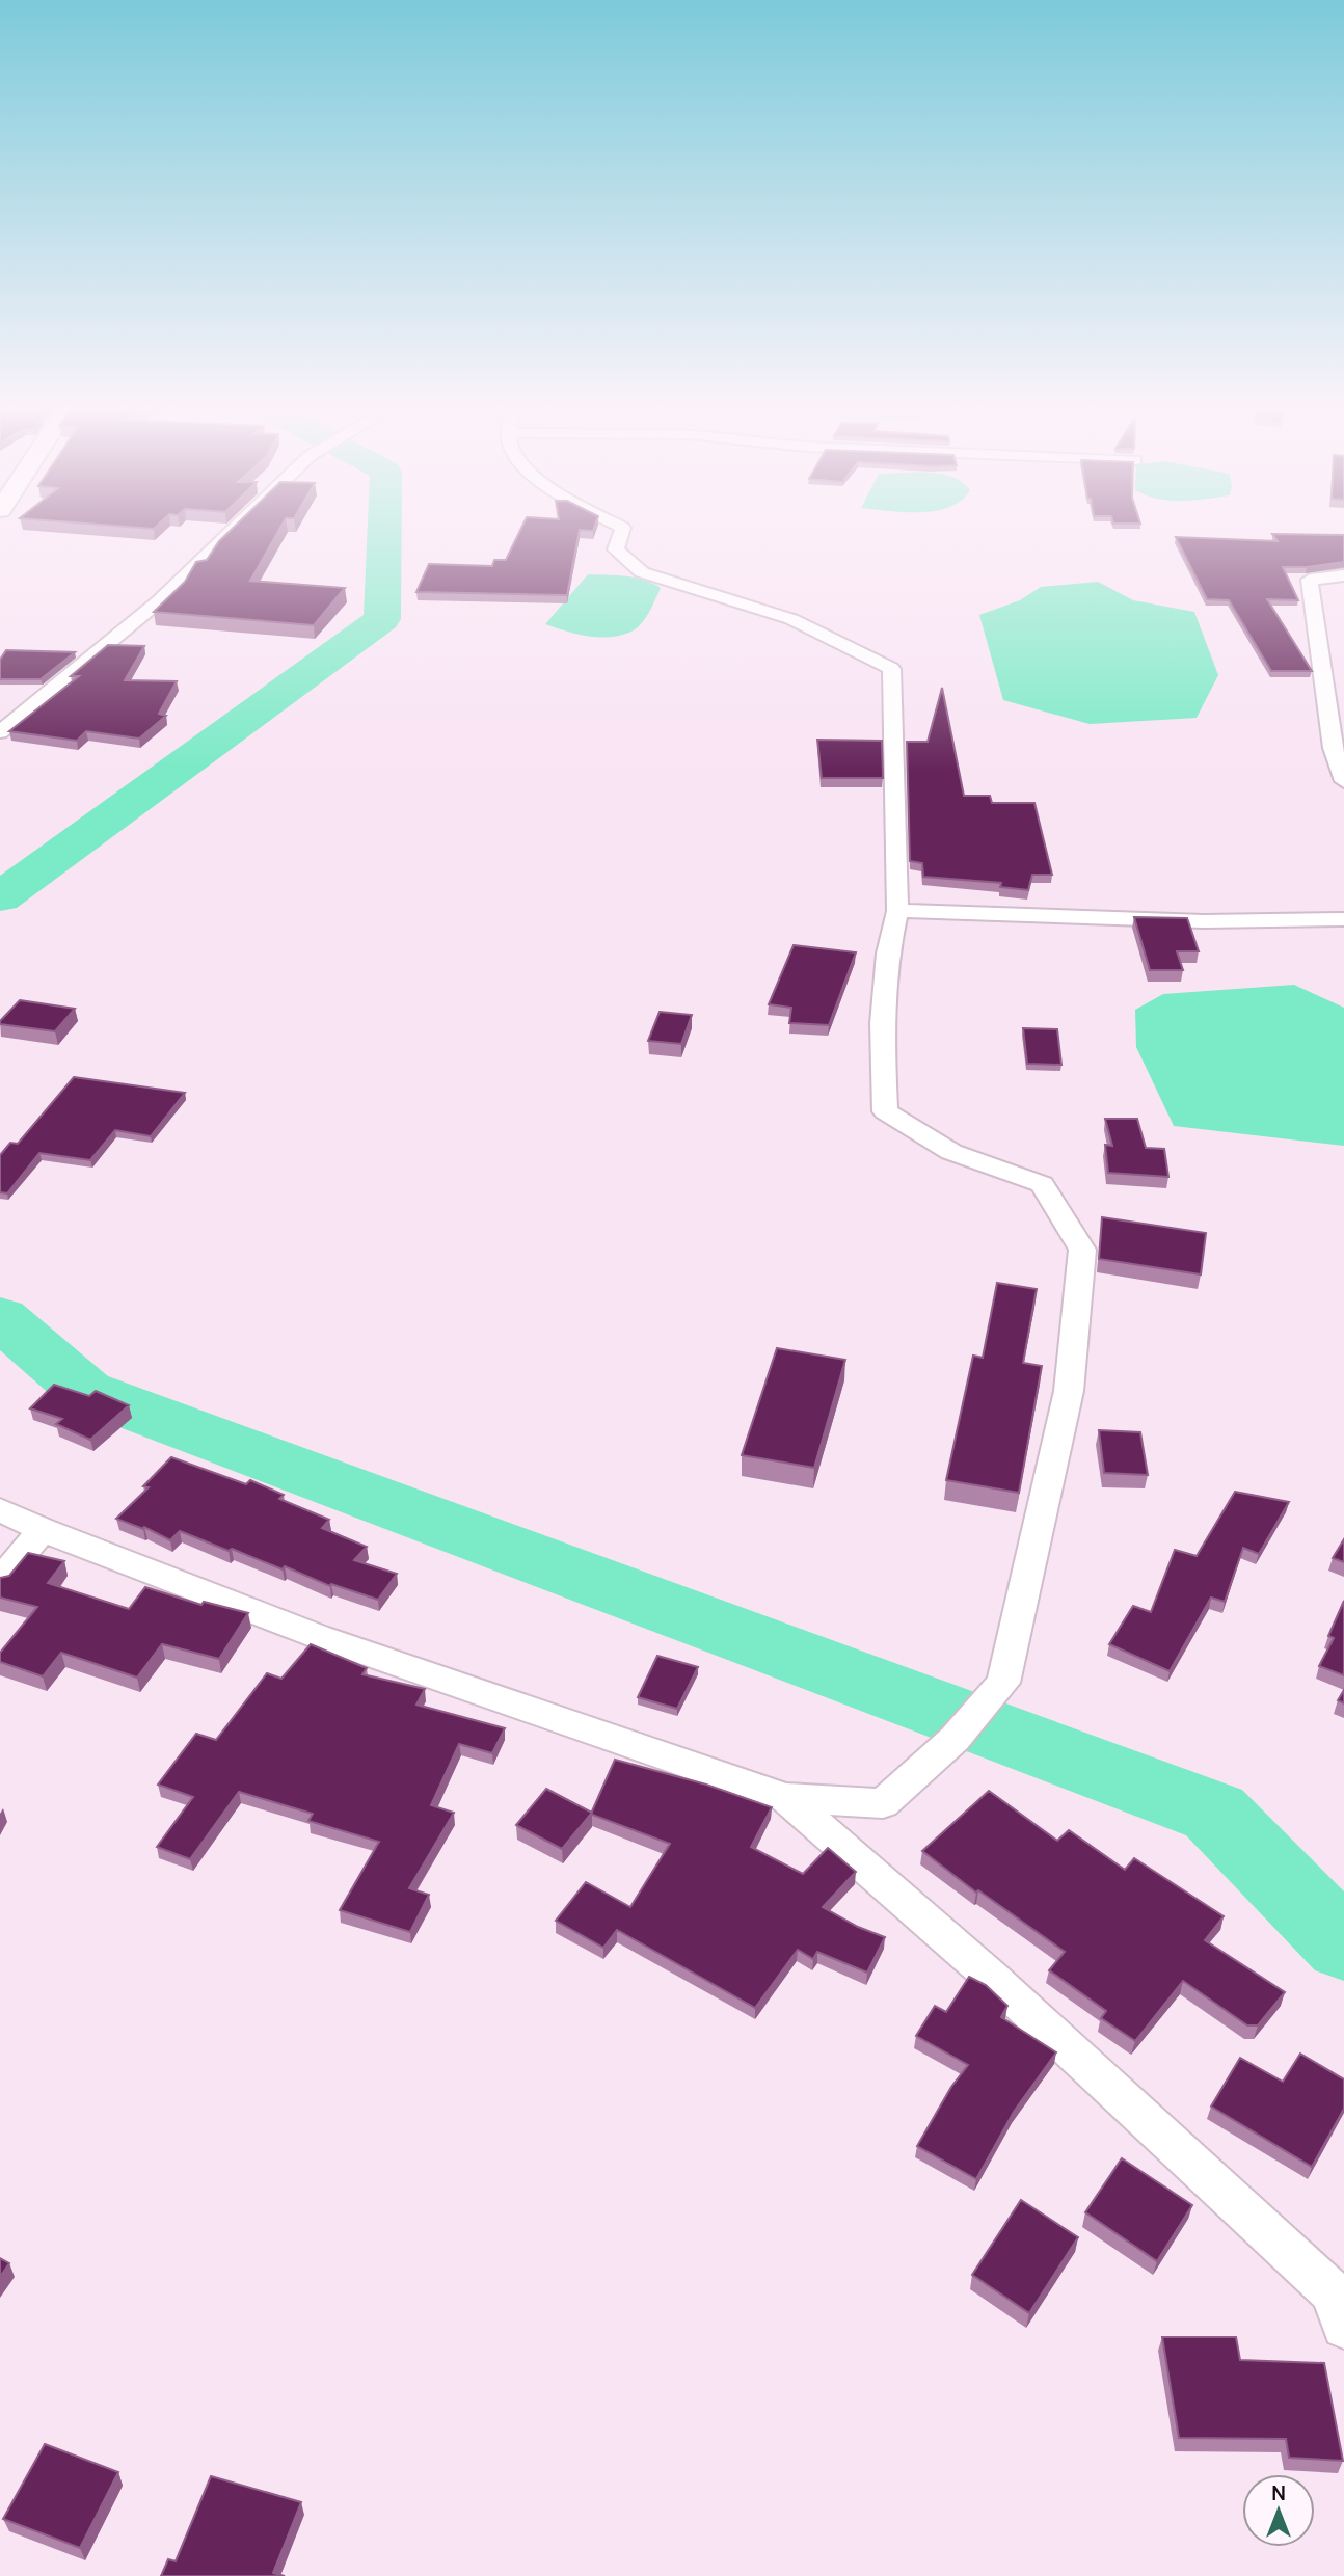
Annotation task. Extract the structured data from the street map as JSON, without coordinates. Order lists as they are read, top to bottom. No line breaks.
{"north":"top"}
